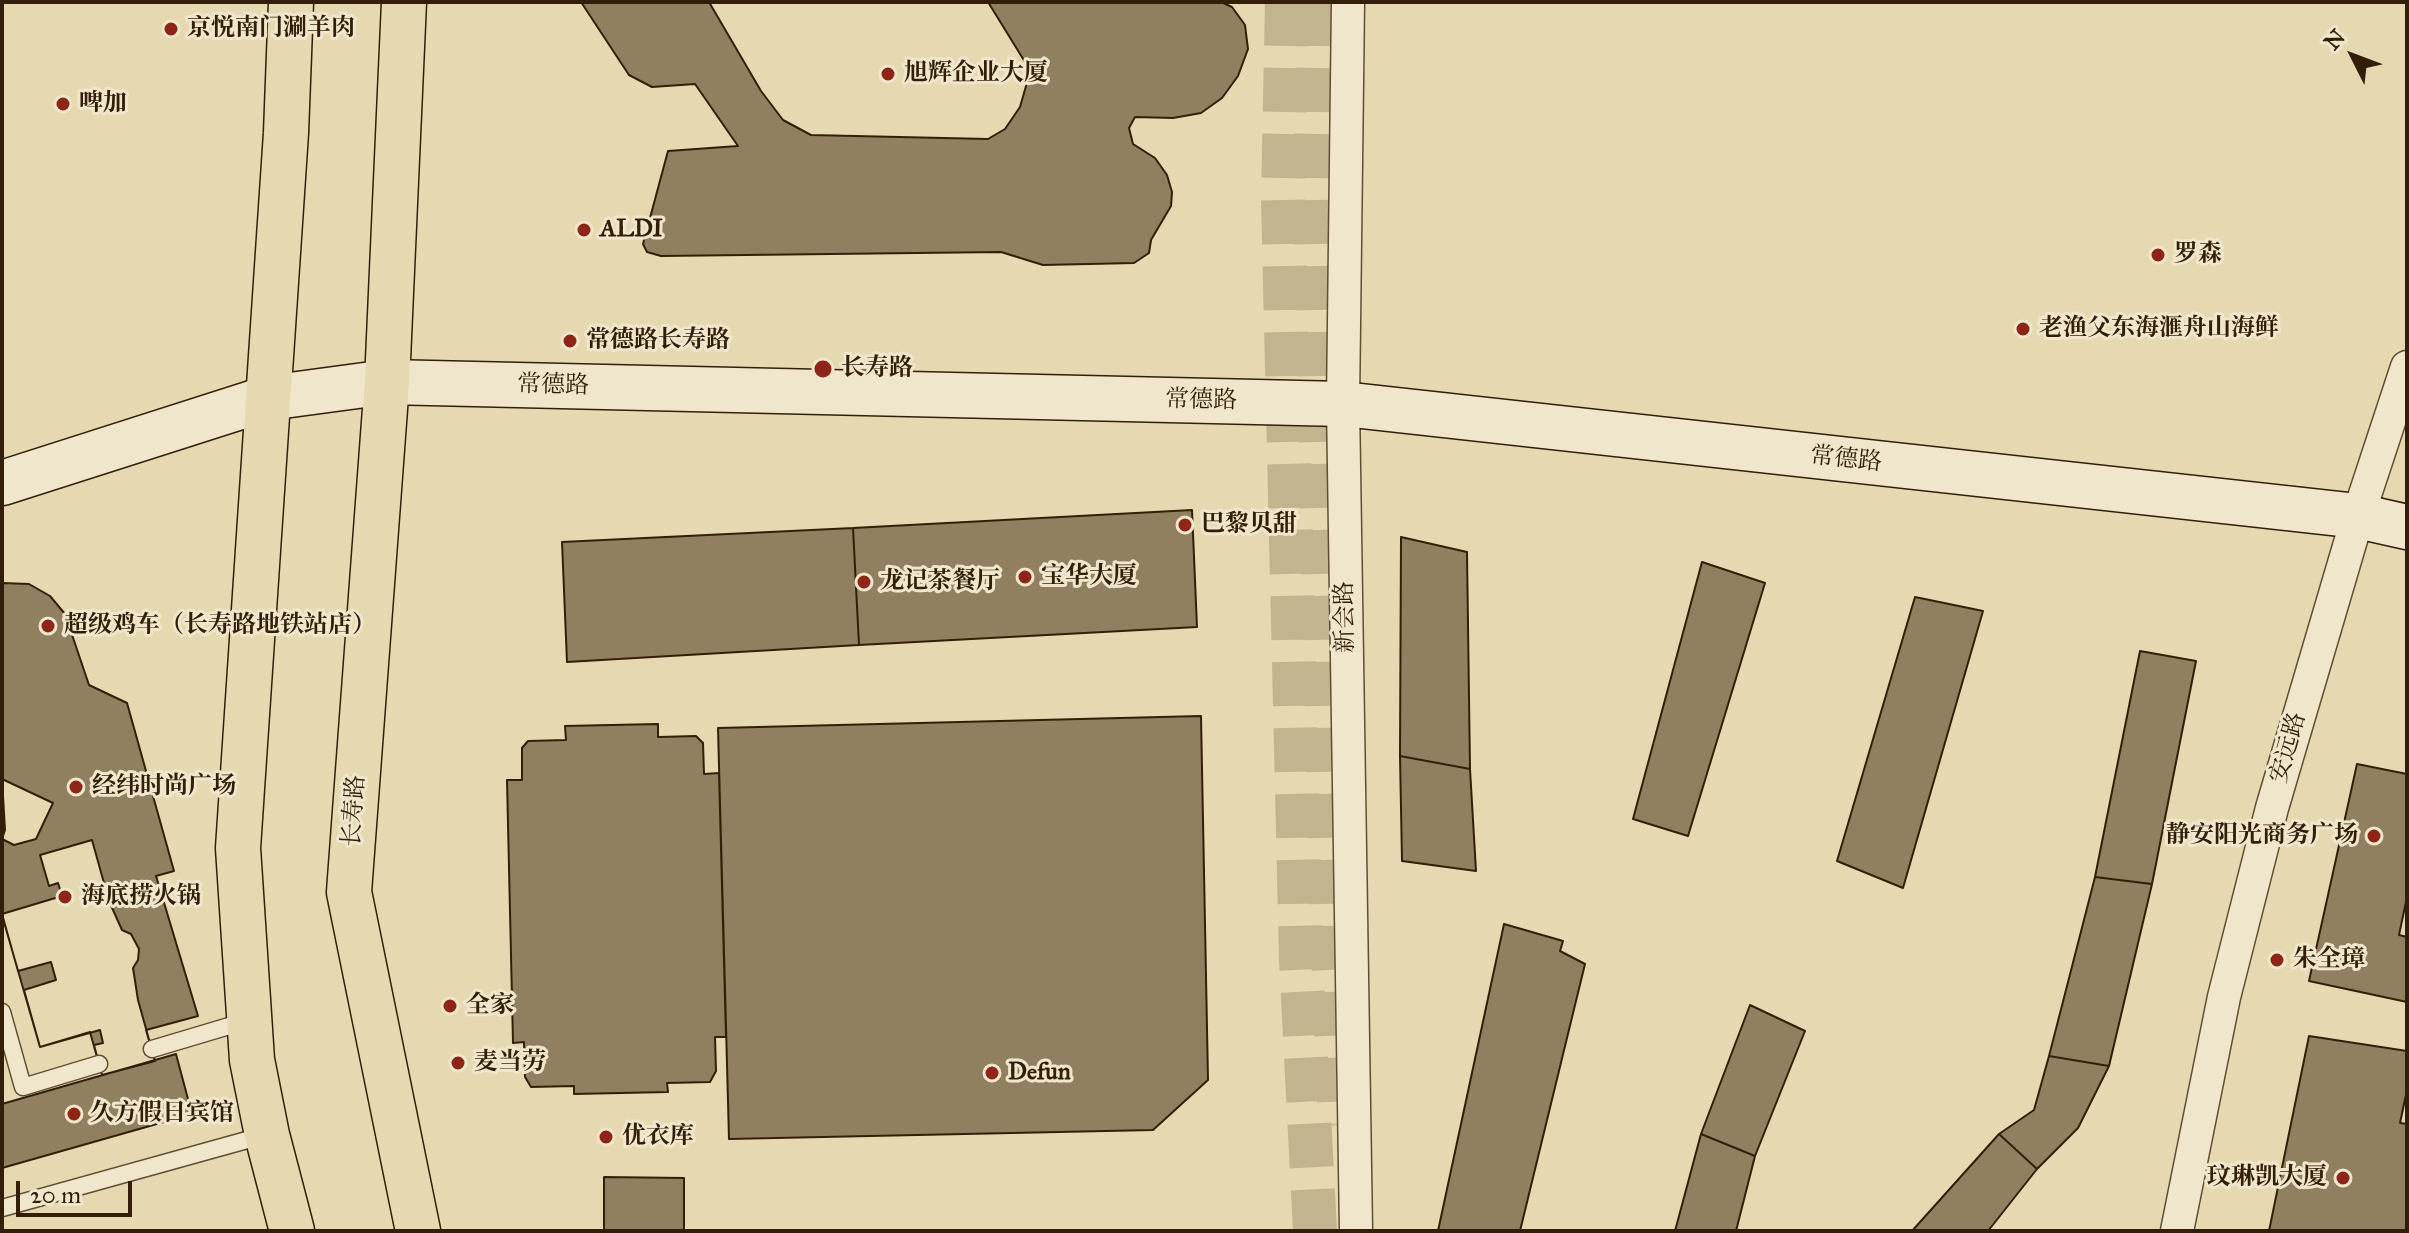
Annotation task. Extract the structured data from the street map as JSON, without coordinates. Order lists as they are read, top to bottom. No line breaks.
{"streets":{"main road":["常德路","长寿路"],"street":["新会路","安远路"]},"crossings":[["常德路","新会路"],["常德路","安远路"],["常德路","长寿路"]],"places":["京悦南门涮羊肉","旭辉企业大厦","啤加","ALDI","罗森","老渔父东海滙舟山海鲜","常德路长寿路","长寿路","巴黎贝甜","宝华大厦","龙记茶餐厅","超级鸡车（长寿路地铁站店）","经纬时尚广场","静安阳光商务广场","海底捞火锅","朱全璋","全家","麦当劳","Defun","久方假日宾馆","优衣库","玟琳凯大厦"],"scale_bar":"20 m","north":"top left"}
